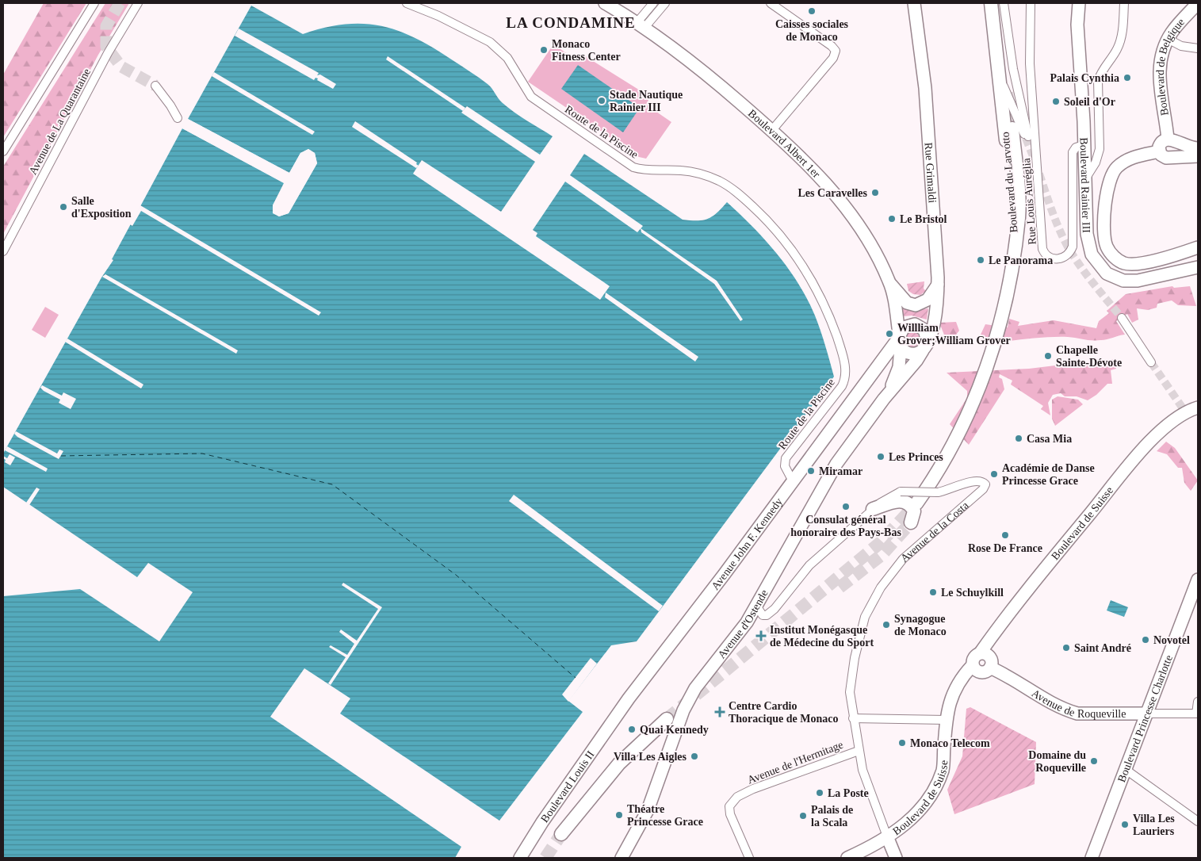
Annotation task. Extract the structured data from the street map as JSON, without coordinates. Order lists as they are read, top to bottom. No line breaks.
{"streets":{"main road":["Boulevard de Belgique","Boulevard Albert 1er","Rue Grimaldi","Boulevard du Larvotto","Boulevard Rainier III","Boulevard de Suisse","Avenue de la Costa","Avenue John F. Kennedy","Avenue d'Ostende","Avenue de Roqueville","Boulevard Princesse Charlotte","Boulevard Louis II"],"street":["Avenue de La Quarantaine","Route de la Piscine","Rue Louis Auréglia","Avenue de l'Hermitage"]},"crossings":[["Route de la Piscine","Avenue John F. Kennedy"],["Boulevard Albert 1er","Rue Grimaldi"],["Boulevard Albert 1er","Avenue John F. Kennedy"],["Boulevard Albert 1er","Avenue d'Ostende"],["Rue Grimaldi","Avenue John F. Kennedy"],["Rue Grimaldi","Avenue d'Ostende"],["Boulevard Rainier III","Rue Louis Auréglia"],["Boulevard de Suisse","Avenue de la Costa"],["Boulevard de Suisse","Avenue de Roqueville"],["Avenue de la Costa","Avenue d'Ostende"],["Avenue de la Costa","Avenue de l'Hermitage"],["Avenue John F. Kennedy","Avenue d'Ostende"],["Avenue John F. Kennedy","Boulevard Louis II"],["Avenue de Roqueville","Boulevard Princesse Charlotte"]],"districts":["LA CONDAMINE"],"places":{"other":["Caisses sociales de Monaco","Monaco Fitness Center","Palais Cynthia","Stade Nautique Rainier III","Soleil d'Or","Les Caravelles","Salle d'Exposition","Le Bristol","Le Panorama","Willliam Grover;William Grover","Chapelle Sainte-Dévote","Casa Mia","Les Princes","Miramar","Académie de Danse Princesse Grace","Consulat général honoraire des Pays-Bas","Rose De France","Le Schuylkill","Synagogue de Monaco","Novotel","Saint André","Quai Kennedy","Monaco Telecom","Villa Les Aigles","Domaine du Roqueville","La Poste","Théatre Princesse Grace","Palais de la Scala","Villa Les Lauriers"],"health":["Institut Monégasque de Médecine du Sport","Centre Cardio Thoracique de Monaco"]}}
